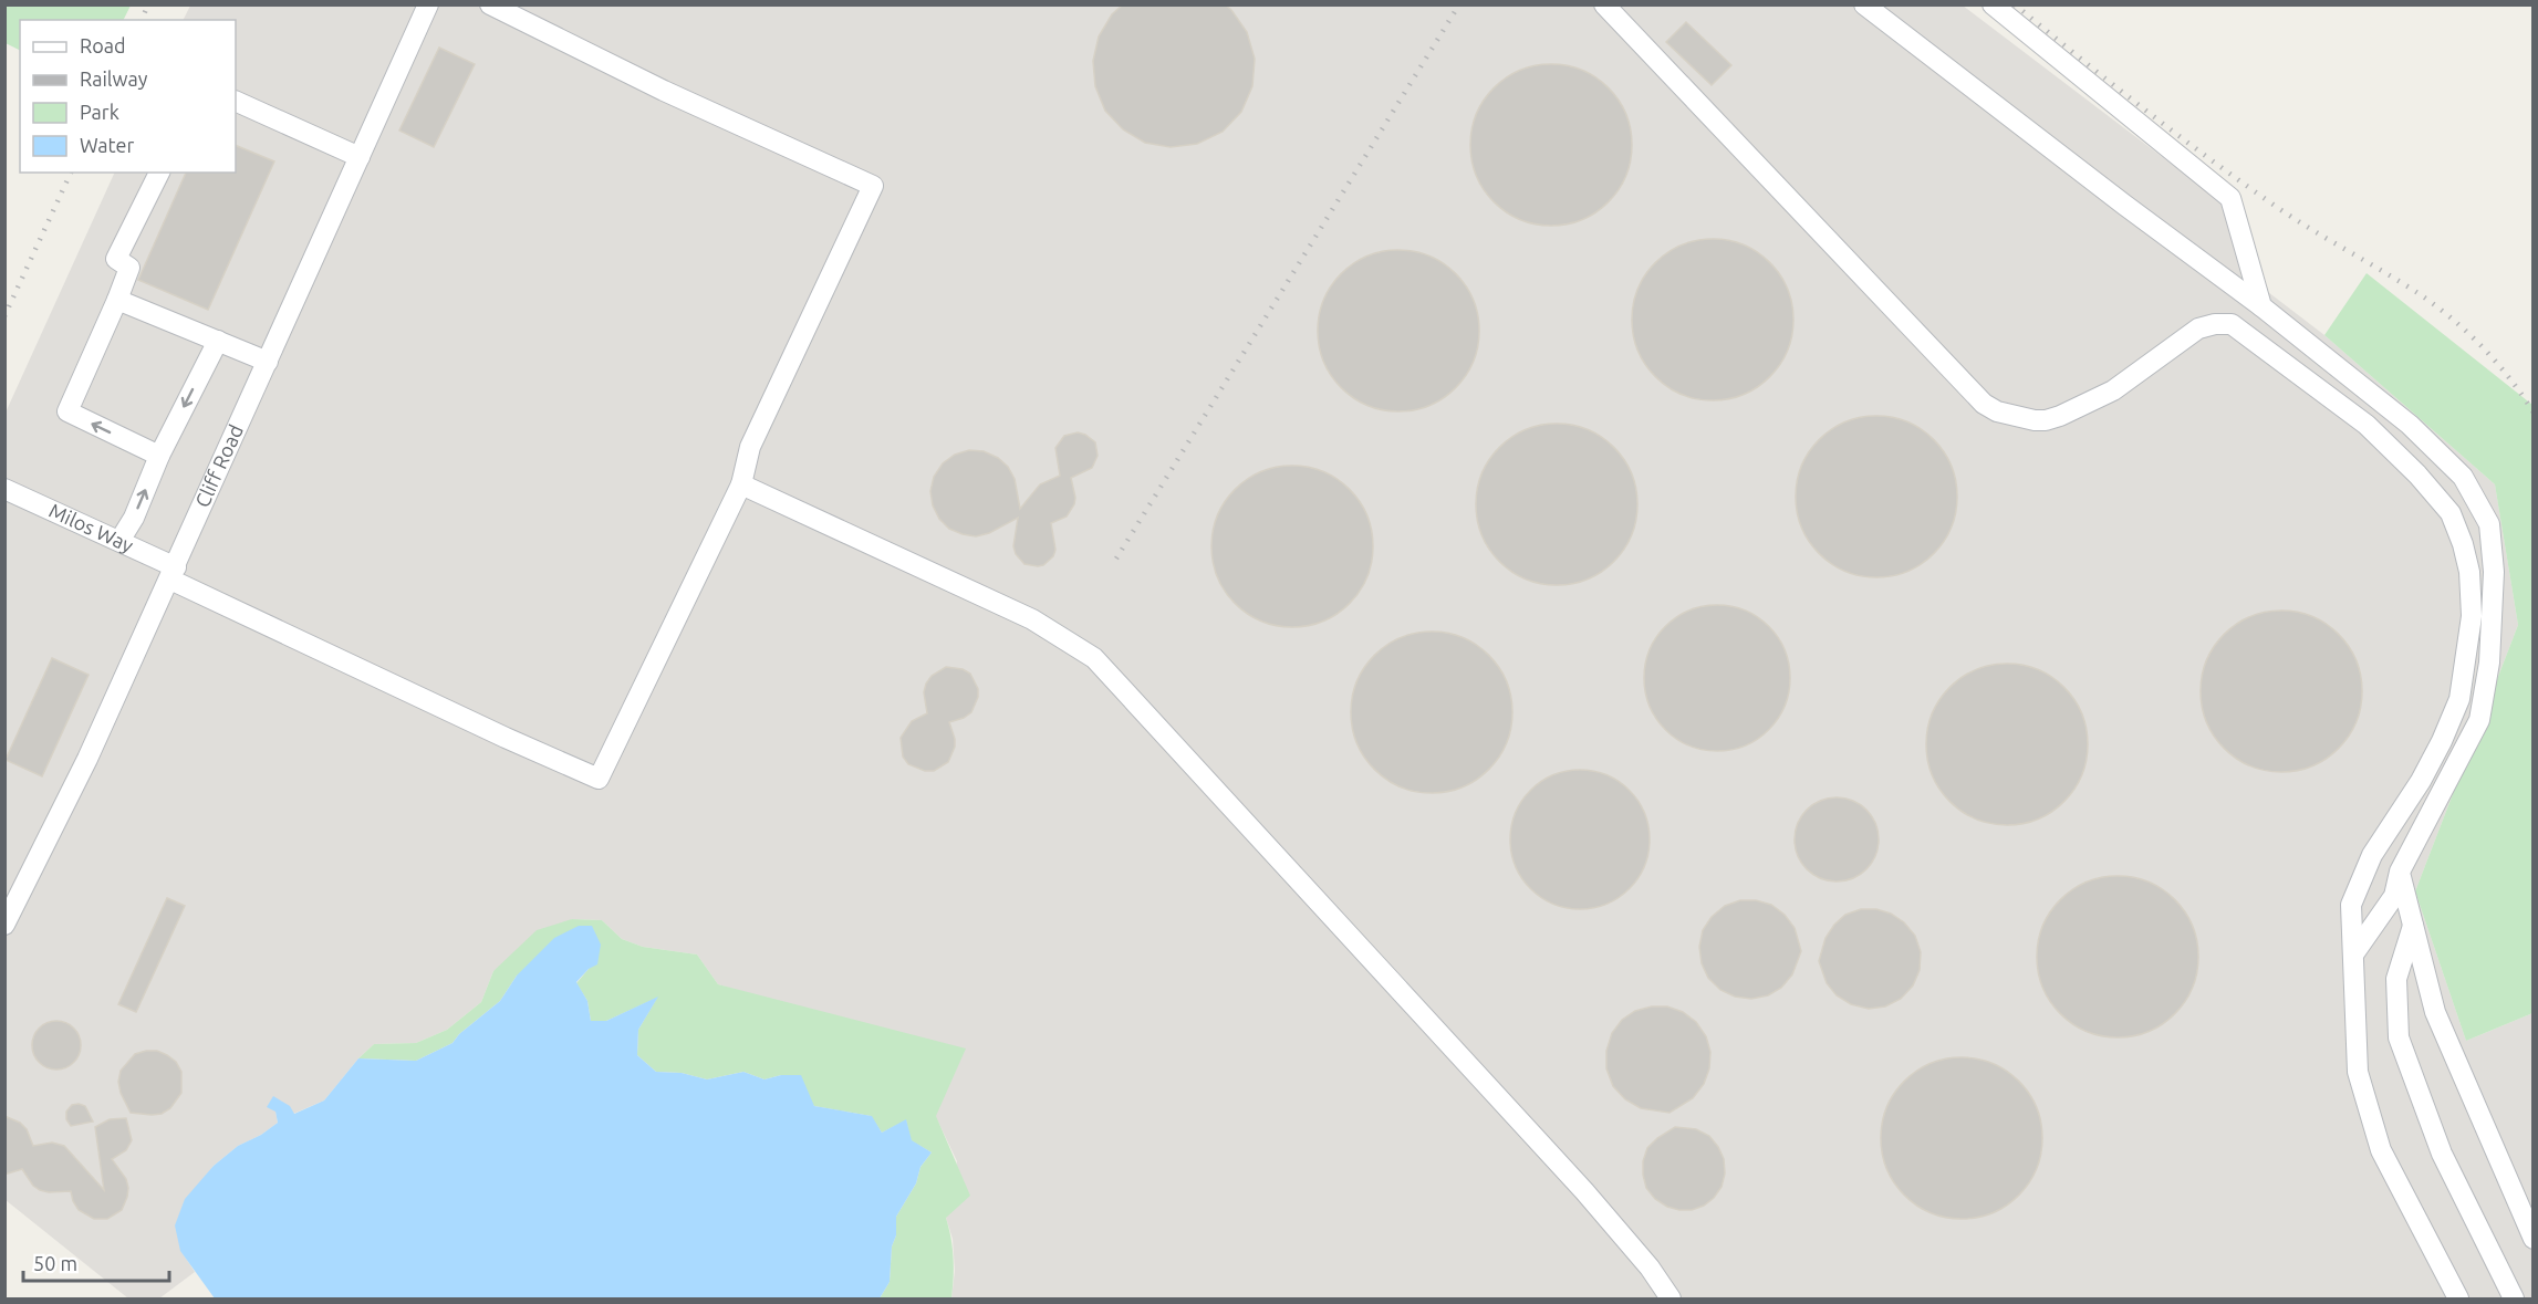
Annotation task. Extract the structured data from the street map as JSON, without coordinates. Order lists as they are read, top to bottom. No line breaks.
{"streets":{"street":["Cliff Road","Milos Way"]},"crossings":[["Cliff Road","Milos Way"]],"legend":["Road","Railway","Park","Water"],"scale_bar":"50 m"}
